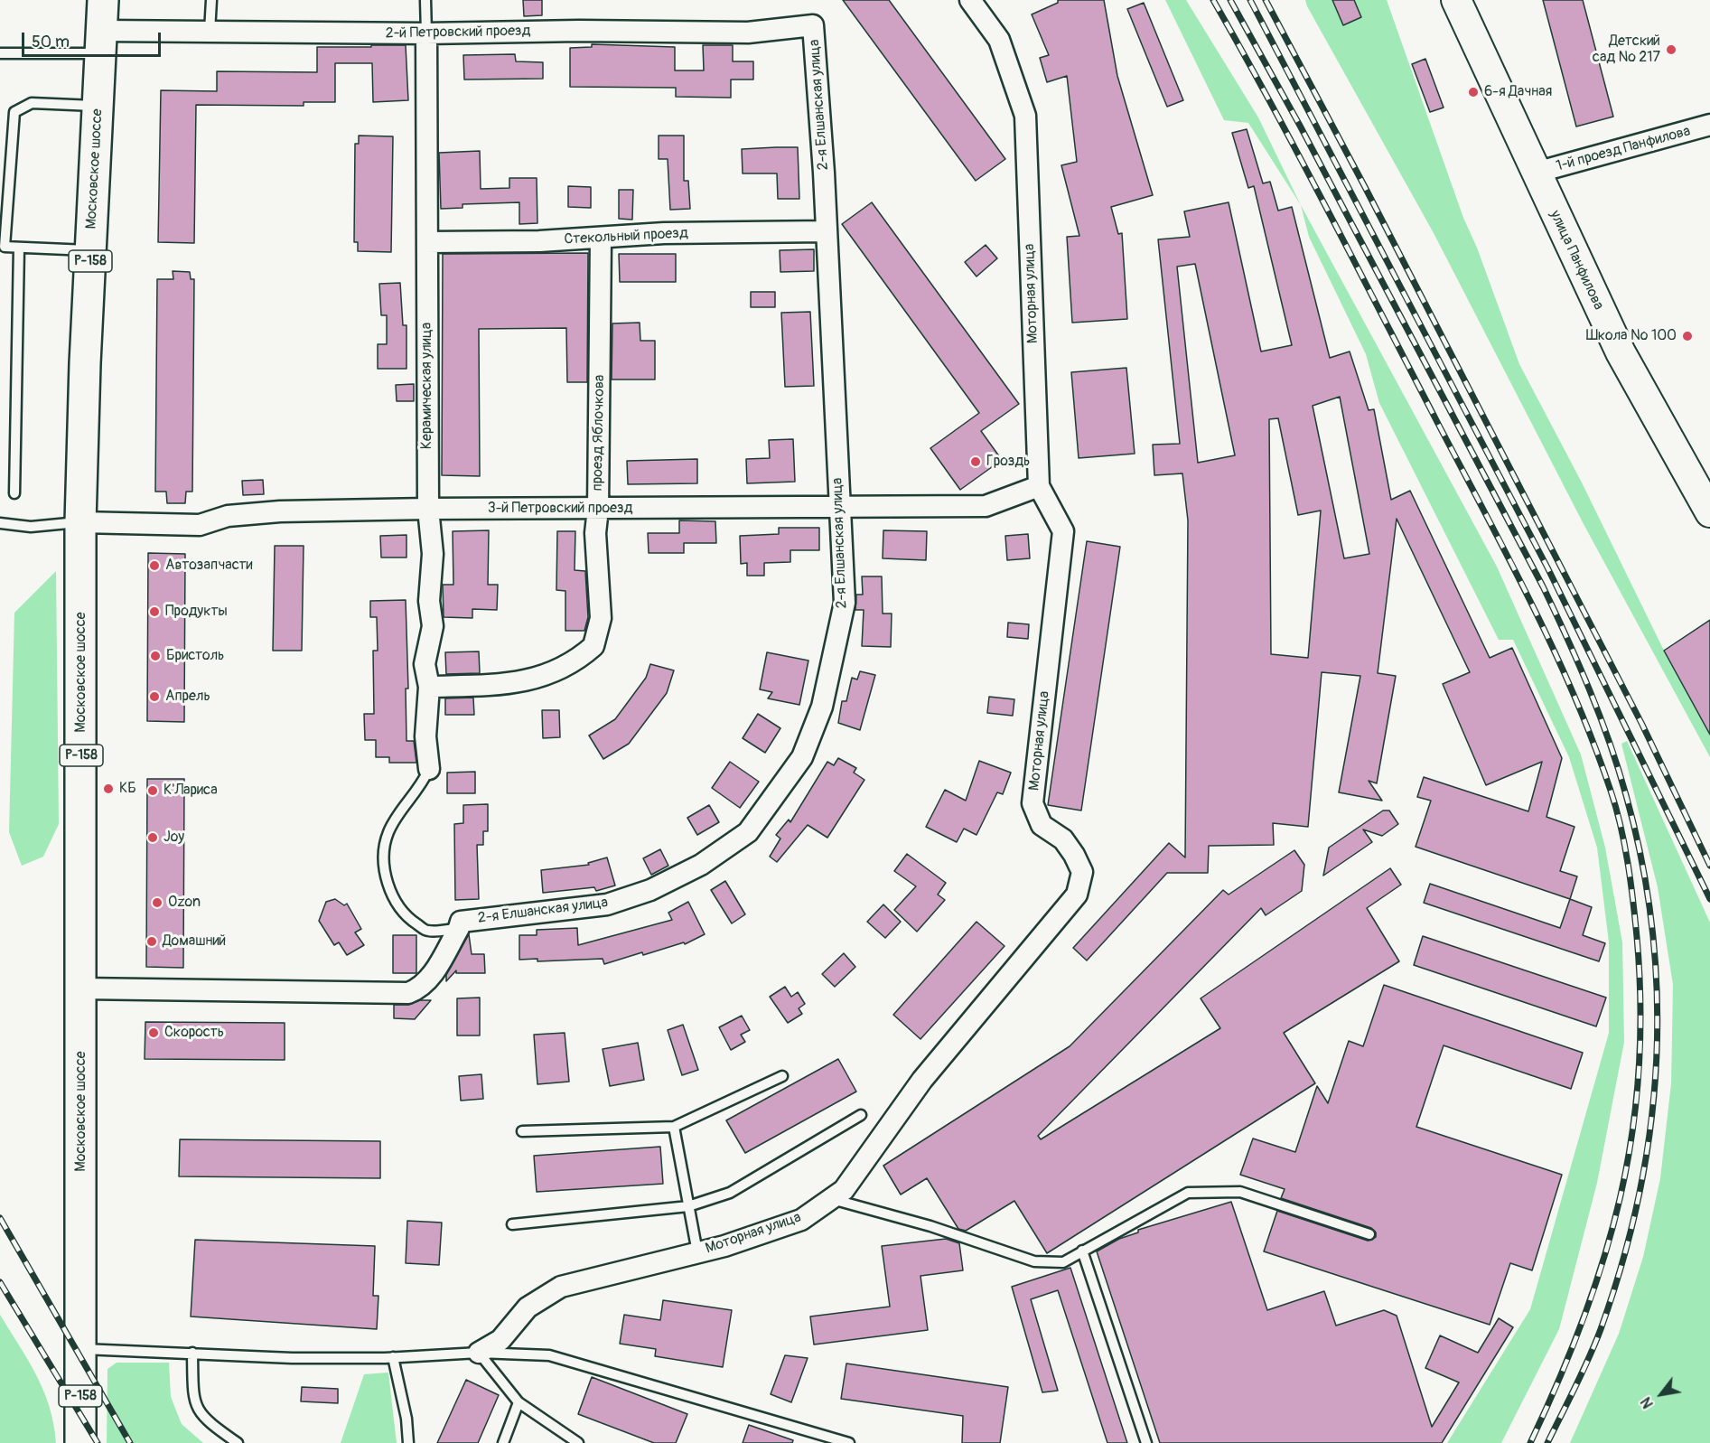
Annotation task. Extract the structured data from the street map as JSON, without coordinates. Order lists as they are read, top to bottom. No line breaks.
{"streets":{"main road":["Московское шоссе","улица Панфилова","Р-158"],"street":["2-й Петровский проезд","2-я Елшанская улица","1-й проезд Панфилова","Стекольный проезд","Моторная улица","Керамическая улица","проезд Яблочкова","3-й Петровский проезд"]},"crossings":[["2-й Петровский проезд","2-я Елшанская улица"],["2-й Петровский проезд","Московское шоссе"],["2-й Петровский проезд","Керамическая улица"],["2-я Елшанская улица","Московское шоссе"],["2-я Елшанская улица","Стекольный проезд"],["2-я Елшанская улица","3-й Петровский проезд"],["1-й проезд Панфилова","улица Панфилова"],["Московское шоссе","3-й Петровский проезд"],["Стекольный проезд","Керамическая улица"],["Стекольный проезд","проезд Яблочкова"],["Моторная улица","3-й Петровский проезд"],["Керамическая улица","проезд Яблочкова"],["Керамическая улица","3-й Петровский проезд"],["проезд Яблочкова","3-й Петровский проезд"]],"places":["Детский сад № 217","6-я Дачная","Школа № 100","Гроздь","Автозапчасти","Продукты","Бристоль","Апрель","КБ","К'Лариса","Joy","Ozon","Домашний","Скорость"],"scale_bar":"50 m","north":"bottom left"}
